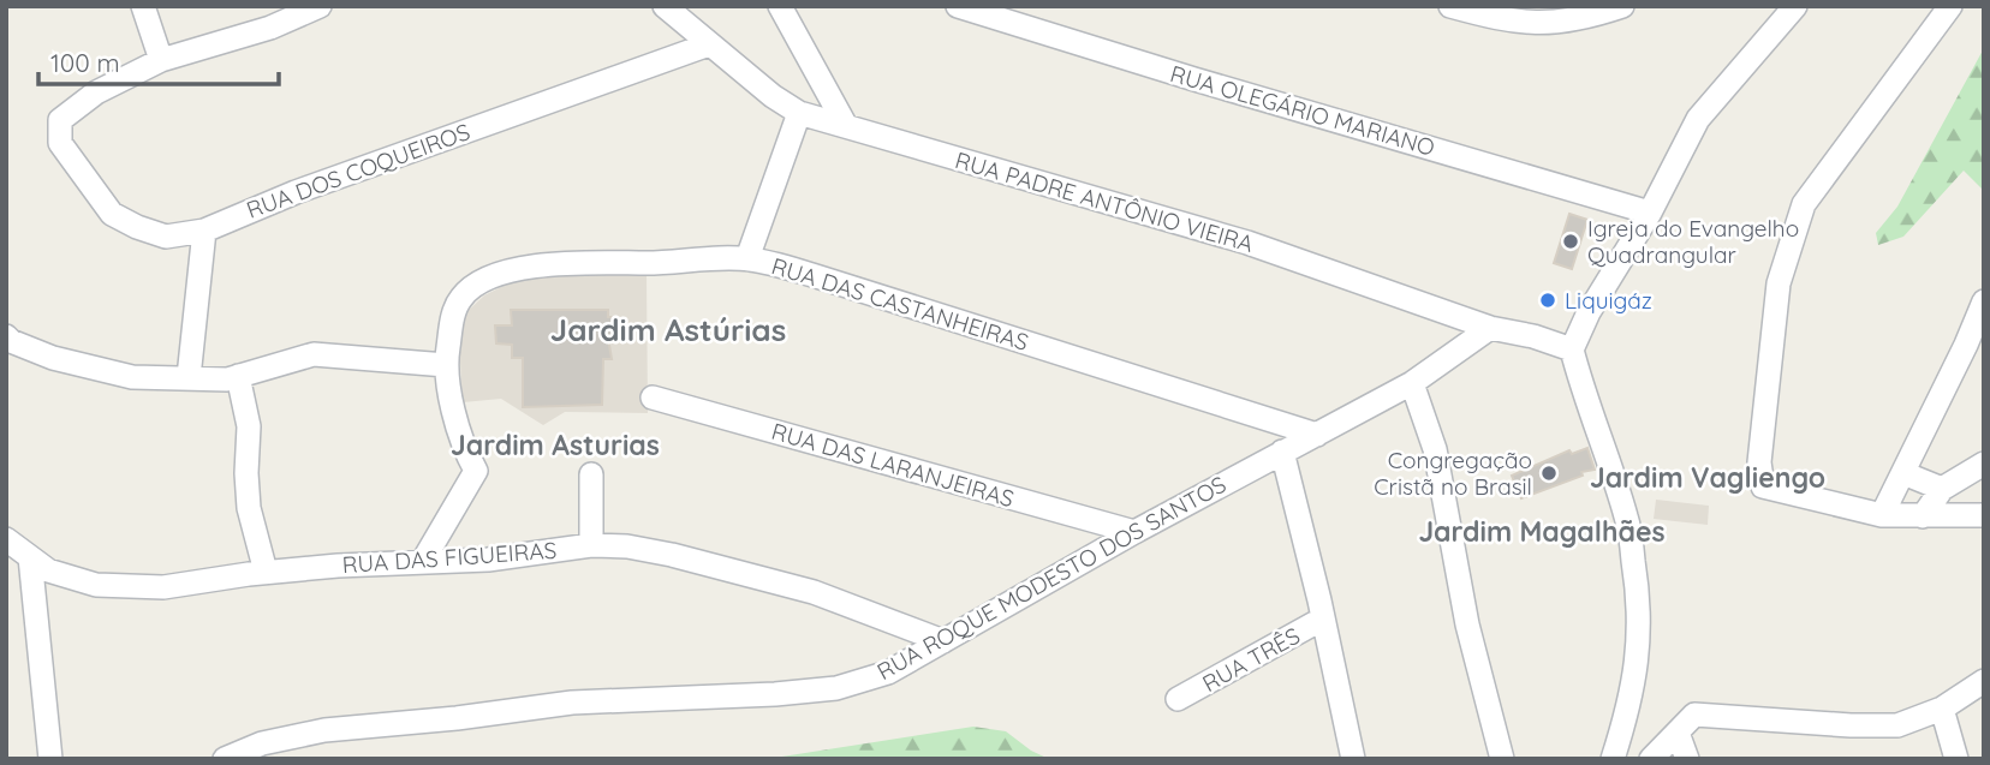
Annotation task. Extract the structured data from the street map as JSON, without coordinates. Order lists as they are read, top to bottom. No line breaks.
{"streets":{"street":["RUA OLEGÁRIO MARIANO","RUA DOS COQUEIROS","RUA PADRE ANTÔNIO VIEIRA","RUA DAS CASTANHEIRAS","RUA DAS LARANJEIRAS","RUA DAS FIGUEIRAS","RUA ROQUE MODESTO DOS SANTOS","RUA TRÊS"]},"crossings":[["RUA DOS COQUEIROS","RUA PADRE ANTÔNIO VIEIRA"],["RUA PADRE ANTÔNIO VIEIRA","RUA ROQUE MODESTO DOS SANTOS"],["RUA DAS CASTANHEIRAS","RUA DAS FIGUEIRAS"],["RUA DAS CASTANHEIRAS","RUA ROQUE MODESTO DOS SANTOS"],["RUA DAS LARANJEIRAS","RUA ROQUE MODESTO DOS SANTOS"],["RUA DAS FIGUEIRAS","RUA ROQUE MODESTO DOS SANTOS"]],"districts":["Jardim Astúrias","Jardim Asturias","Jardim Vagliengo","Jardim Magalhães"],"places":["Igreja do Evangelho Quadrangular","Liquigáz","Congregação Cristã no Brasil"],"scale_bar":"100 m"}
